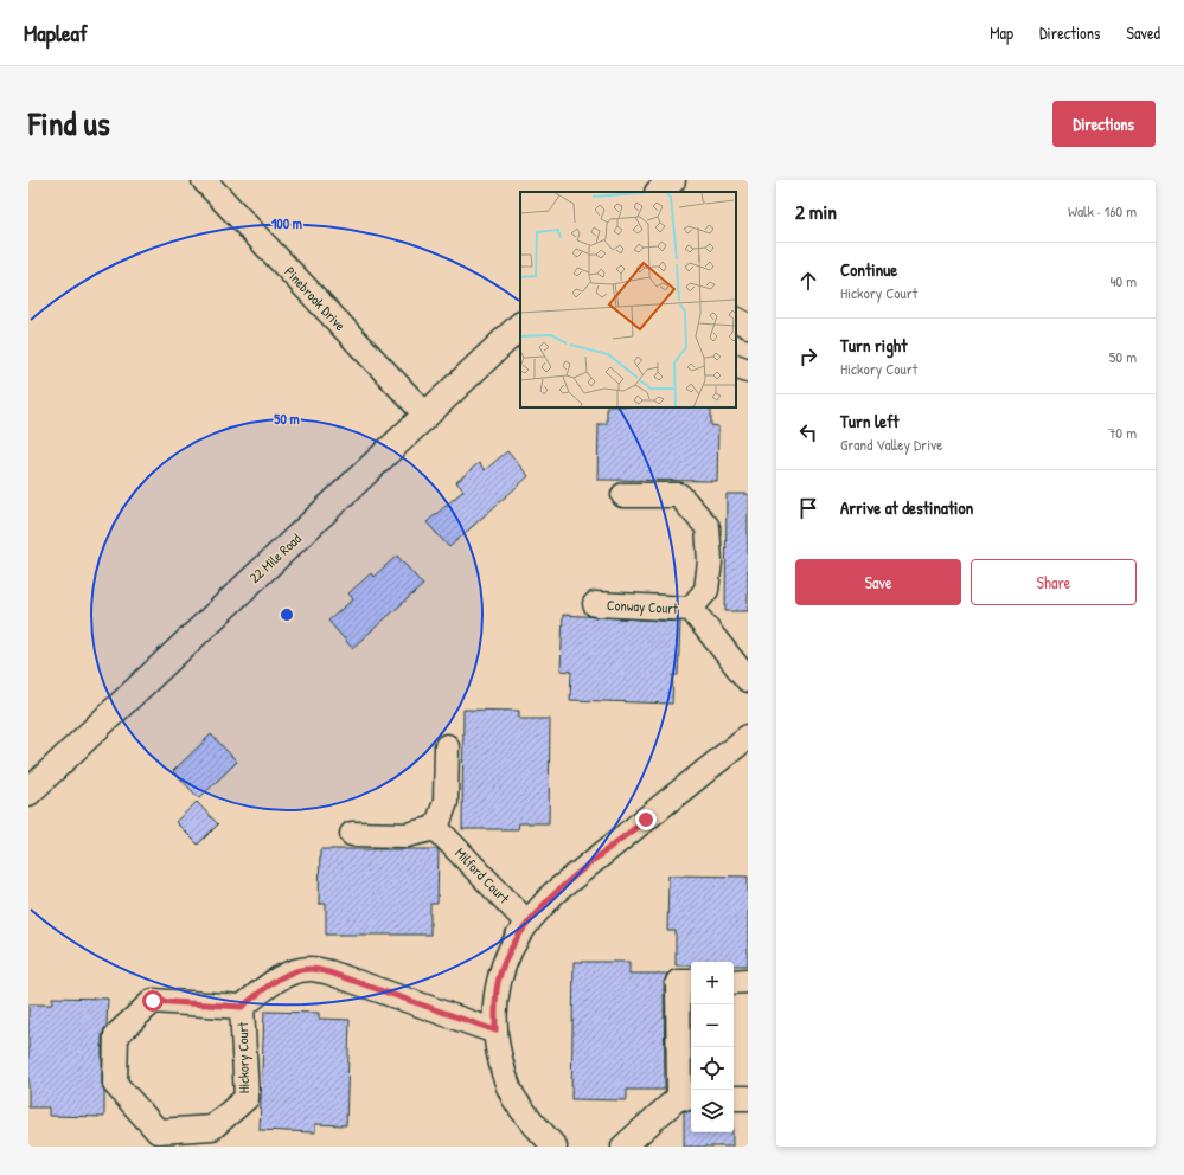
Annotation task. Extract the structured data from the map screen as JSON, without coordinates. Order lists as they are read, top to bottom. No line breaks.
{"streets":{"street":["Pinebrook Drive","22 Mile Road","Conway Court","Milford Court","Hickory Court"]},"crossings":[["Pinebrook Drive","22 Mile Road"]],"page":{"header":"Mapleaf","nav":["Map","Directions","Saved"],"title":"Find us","buttons":["Directions",["Save","Share"]],"heading":["2 min","Walk · 160 m"],"list":[["Continue","Hickory Court","40 m"],["Turn right","Hickory Court","50 m"],["Turn left","Grand Valley Drive","70 m"],"Arrive at destination"],"map_buttons":["+","−"]},"rings":["100 m","50 m"]}
